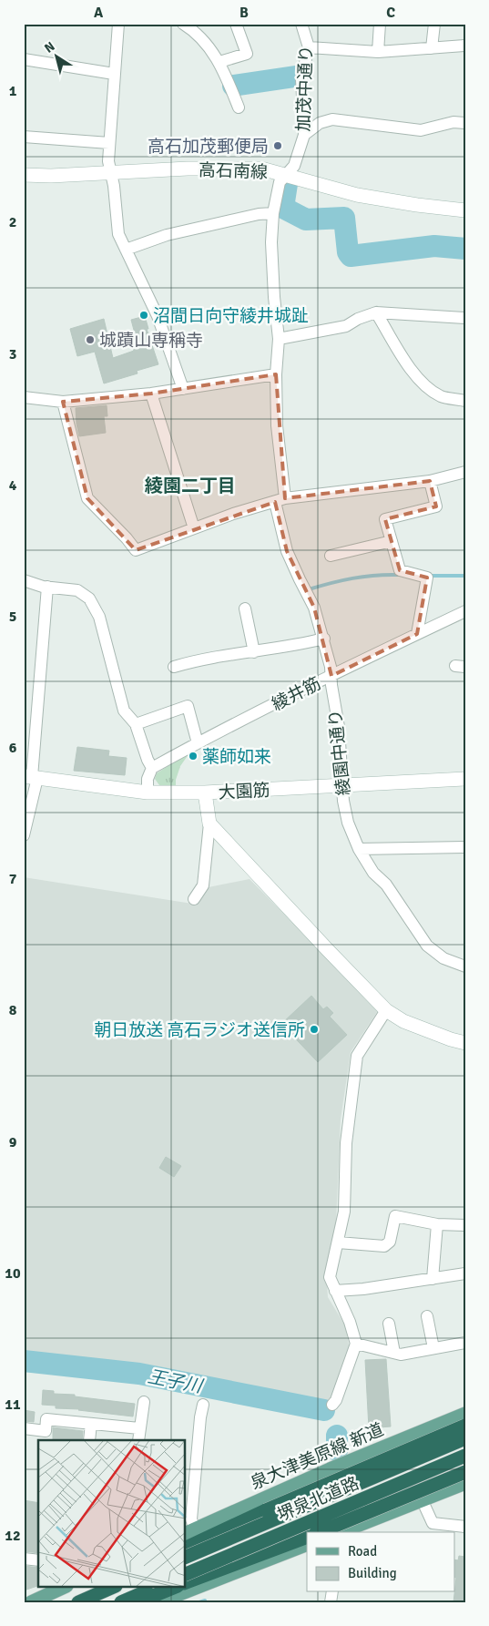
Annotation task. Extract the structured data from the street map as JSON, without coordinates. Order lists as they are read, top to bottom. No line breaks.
{"streets":{"highway":["堺泉北道路"],"main road":["泉大津美原線 新道"],"street":["加茂中通り","高石南線","綾井筋","綾園中通り","大園筋"]},"crossings":[["加茂中通り","高石南線"],["加茂中通り","綾園中通り"],["綾井筋","綾園中通り"],["綾園中通り","大園筋"]],"districts":["綾園二丁目"],"water":["王子川"],"places":["高石加茂郵便局","沼間日向守綾井城趾","城蹟山専稱寺","薬師如来","朝日放送 高石ラジオ送信所"],"legend":["Road","Building"],"north":"top left","grid":{"columns":["A","B","C"],"rows":["1","2","3","4","5","6","7","8","9","10","11","12"]}}
